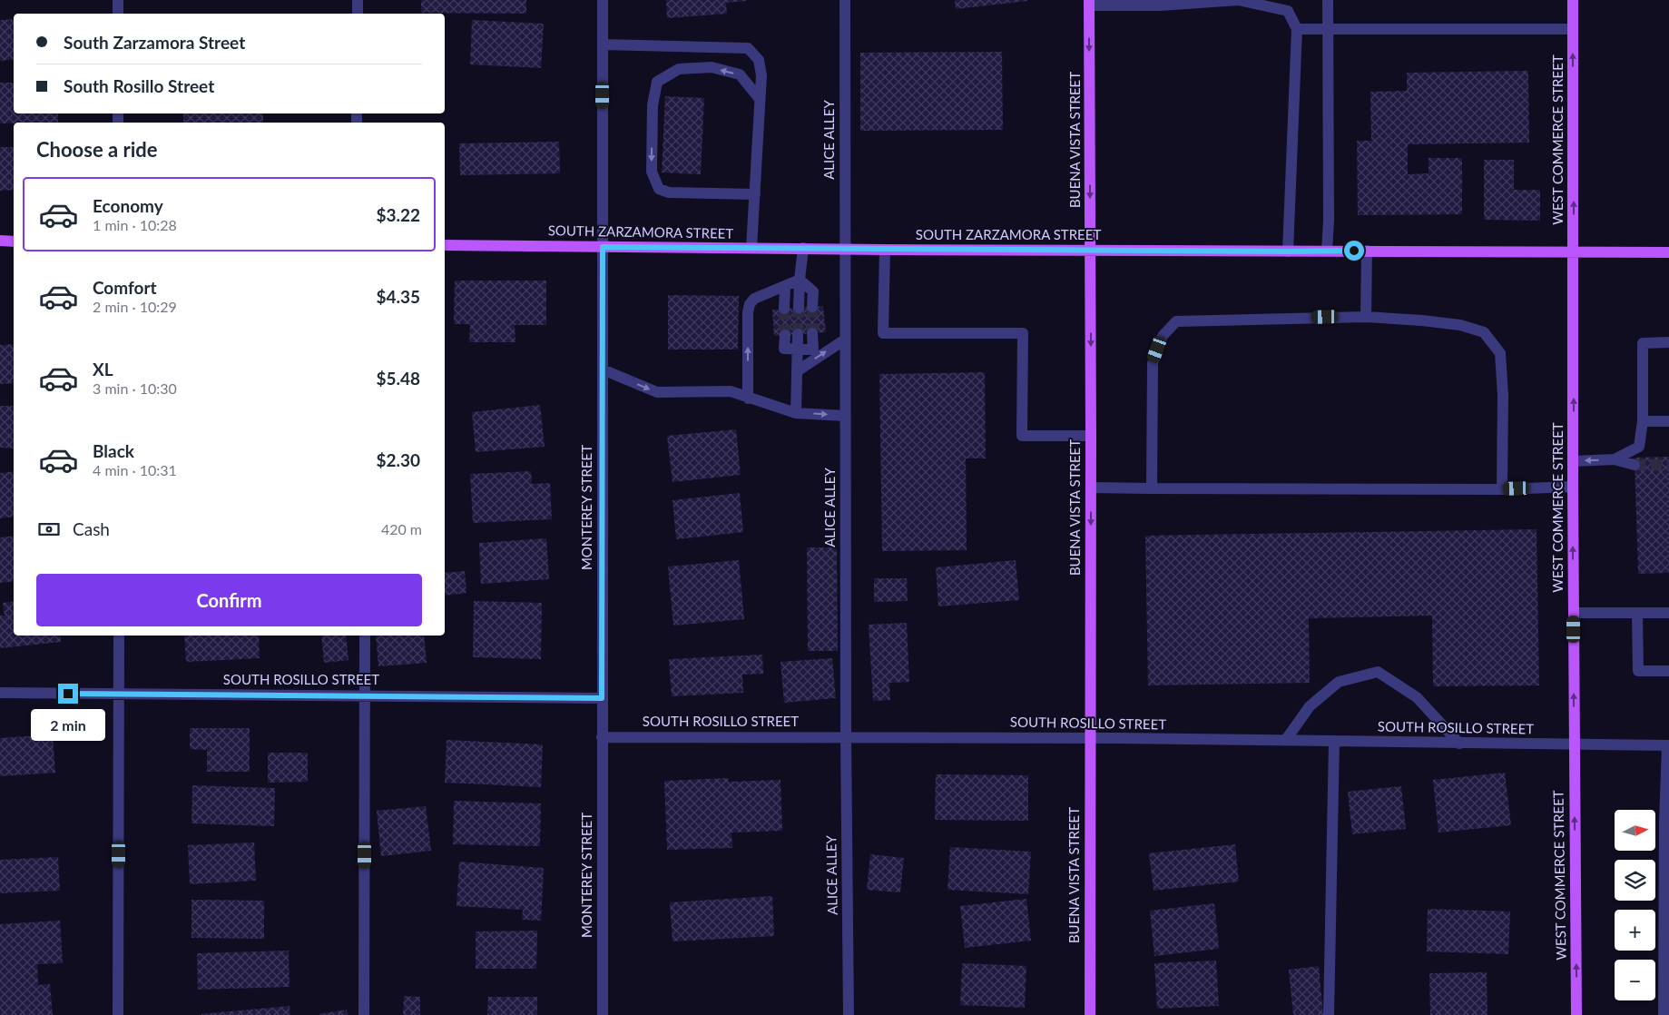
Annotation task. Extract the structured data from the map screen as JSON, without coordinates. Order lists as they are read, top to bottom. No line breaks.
{"streets":{"main road":["BUENA VISTA STREET","WEST COMMERCE STREET","SOUTH ZARZAMORA STREET"],"street":["ALICE ALLEY","MONTEREY STREET","SOUTH ROSILLO STREET"]},"crossings":[["ALICE ALLEY","SOUTH ZARZAMORA STREET"],["ALICE ALLEY","SOUTH ROSILLO STREET"],["BUENA VISTA STREET","SOUTH ZARZAMORA STREET"],["BUENA VISTA STREET","SOUTH ROSILLO STREET"],["WEST COMMERCE STREET","SOUTH ZARZAMORA STREET"],["WEST COMMERCE STREET","SOUTH ROSILLO STREET"],["SOUTH ZARZAMORA STREET","MONTEREY STREET"],["MONTEREY STREET","SOUTH ROSILLO STREET"]],"one_way":["BUENA VISTA STREET","WEST COMMERCE STREET"],"north":"right","page":{"banner":["South Zarzamora Street","South Rosillo Street"],"heading":"Choose a ride","list":[{"name":"Economy","note":"1 min · 10:28","value":"$3.22"},{"name":"Comfort","note":"2 min · 10:29","value":"$4.35"},{"name":"XL","note":"3 min · 10:30","value":"$5.48"},{"name":"Black","note":"4 min · 10:31","value":"$2.30"}],"pay":["Cash","420 m"],"buttons":"Confirm","bubble":"2 min","map_buttons":["+","−"]}}
